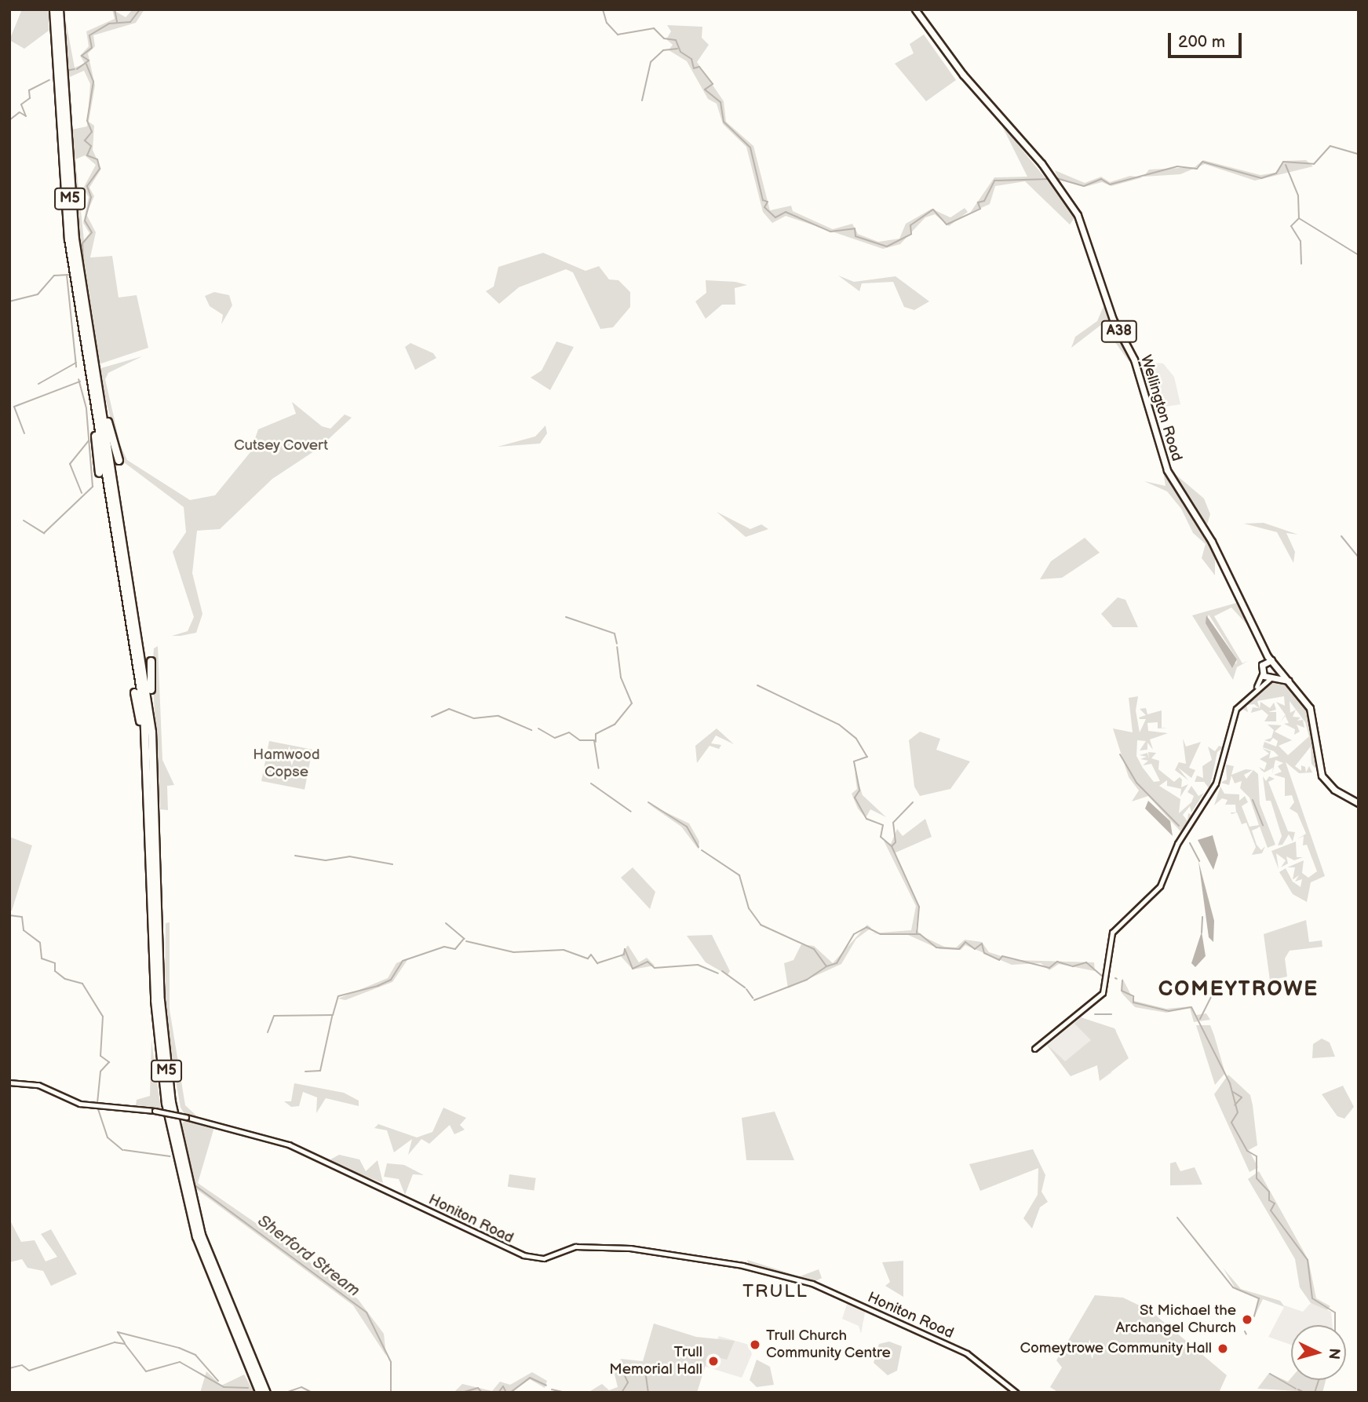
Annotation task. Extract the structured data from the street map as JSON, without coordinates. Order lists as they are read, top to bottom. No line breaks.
{"streets":{"highway":["M5"],"main road":["A38","Wellington Road"],"street":["Honiton Road"]},"districts":["COMEYTROWE","TRULL"],"water":["Sherford Stream"],"parks":["Cutsey Covert","Hamwood Copse"],"places":["St Michael the Archangel Church","Trull Church Community Centre","Comeytrowe Community Hall","Trull Memorial Hall"],"scale_bar":"200 m","north":"right"}
